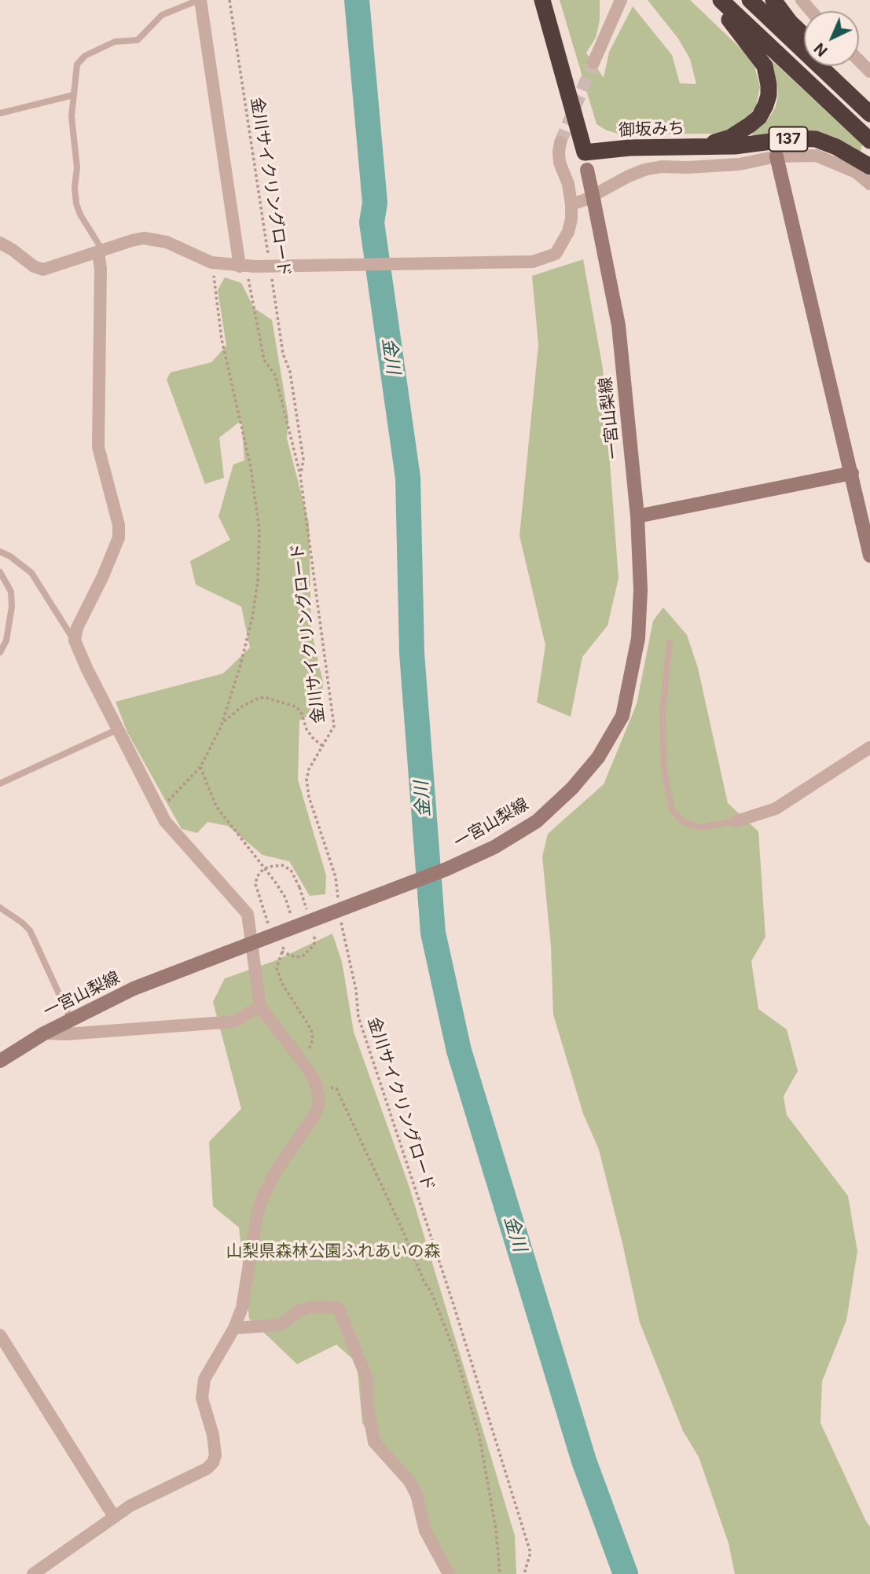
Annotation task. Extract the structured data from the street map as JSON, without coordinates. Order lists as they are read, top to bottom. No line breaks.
{"streets":{"highway":["御坂みち","137"],"main road":["一宮山梨線"],"path":["金川サイクリングロード"]},"crossings":[["御坂みち","一宮山梨線"]],"water":["金川"],"parks":["山梨県森林公園ふれあいの森"],"north":"bottom left"}
